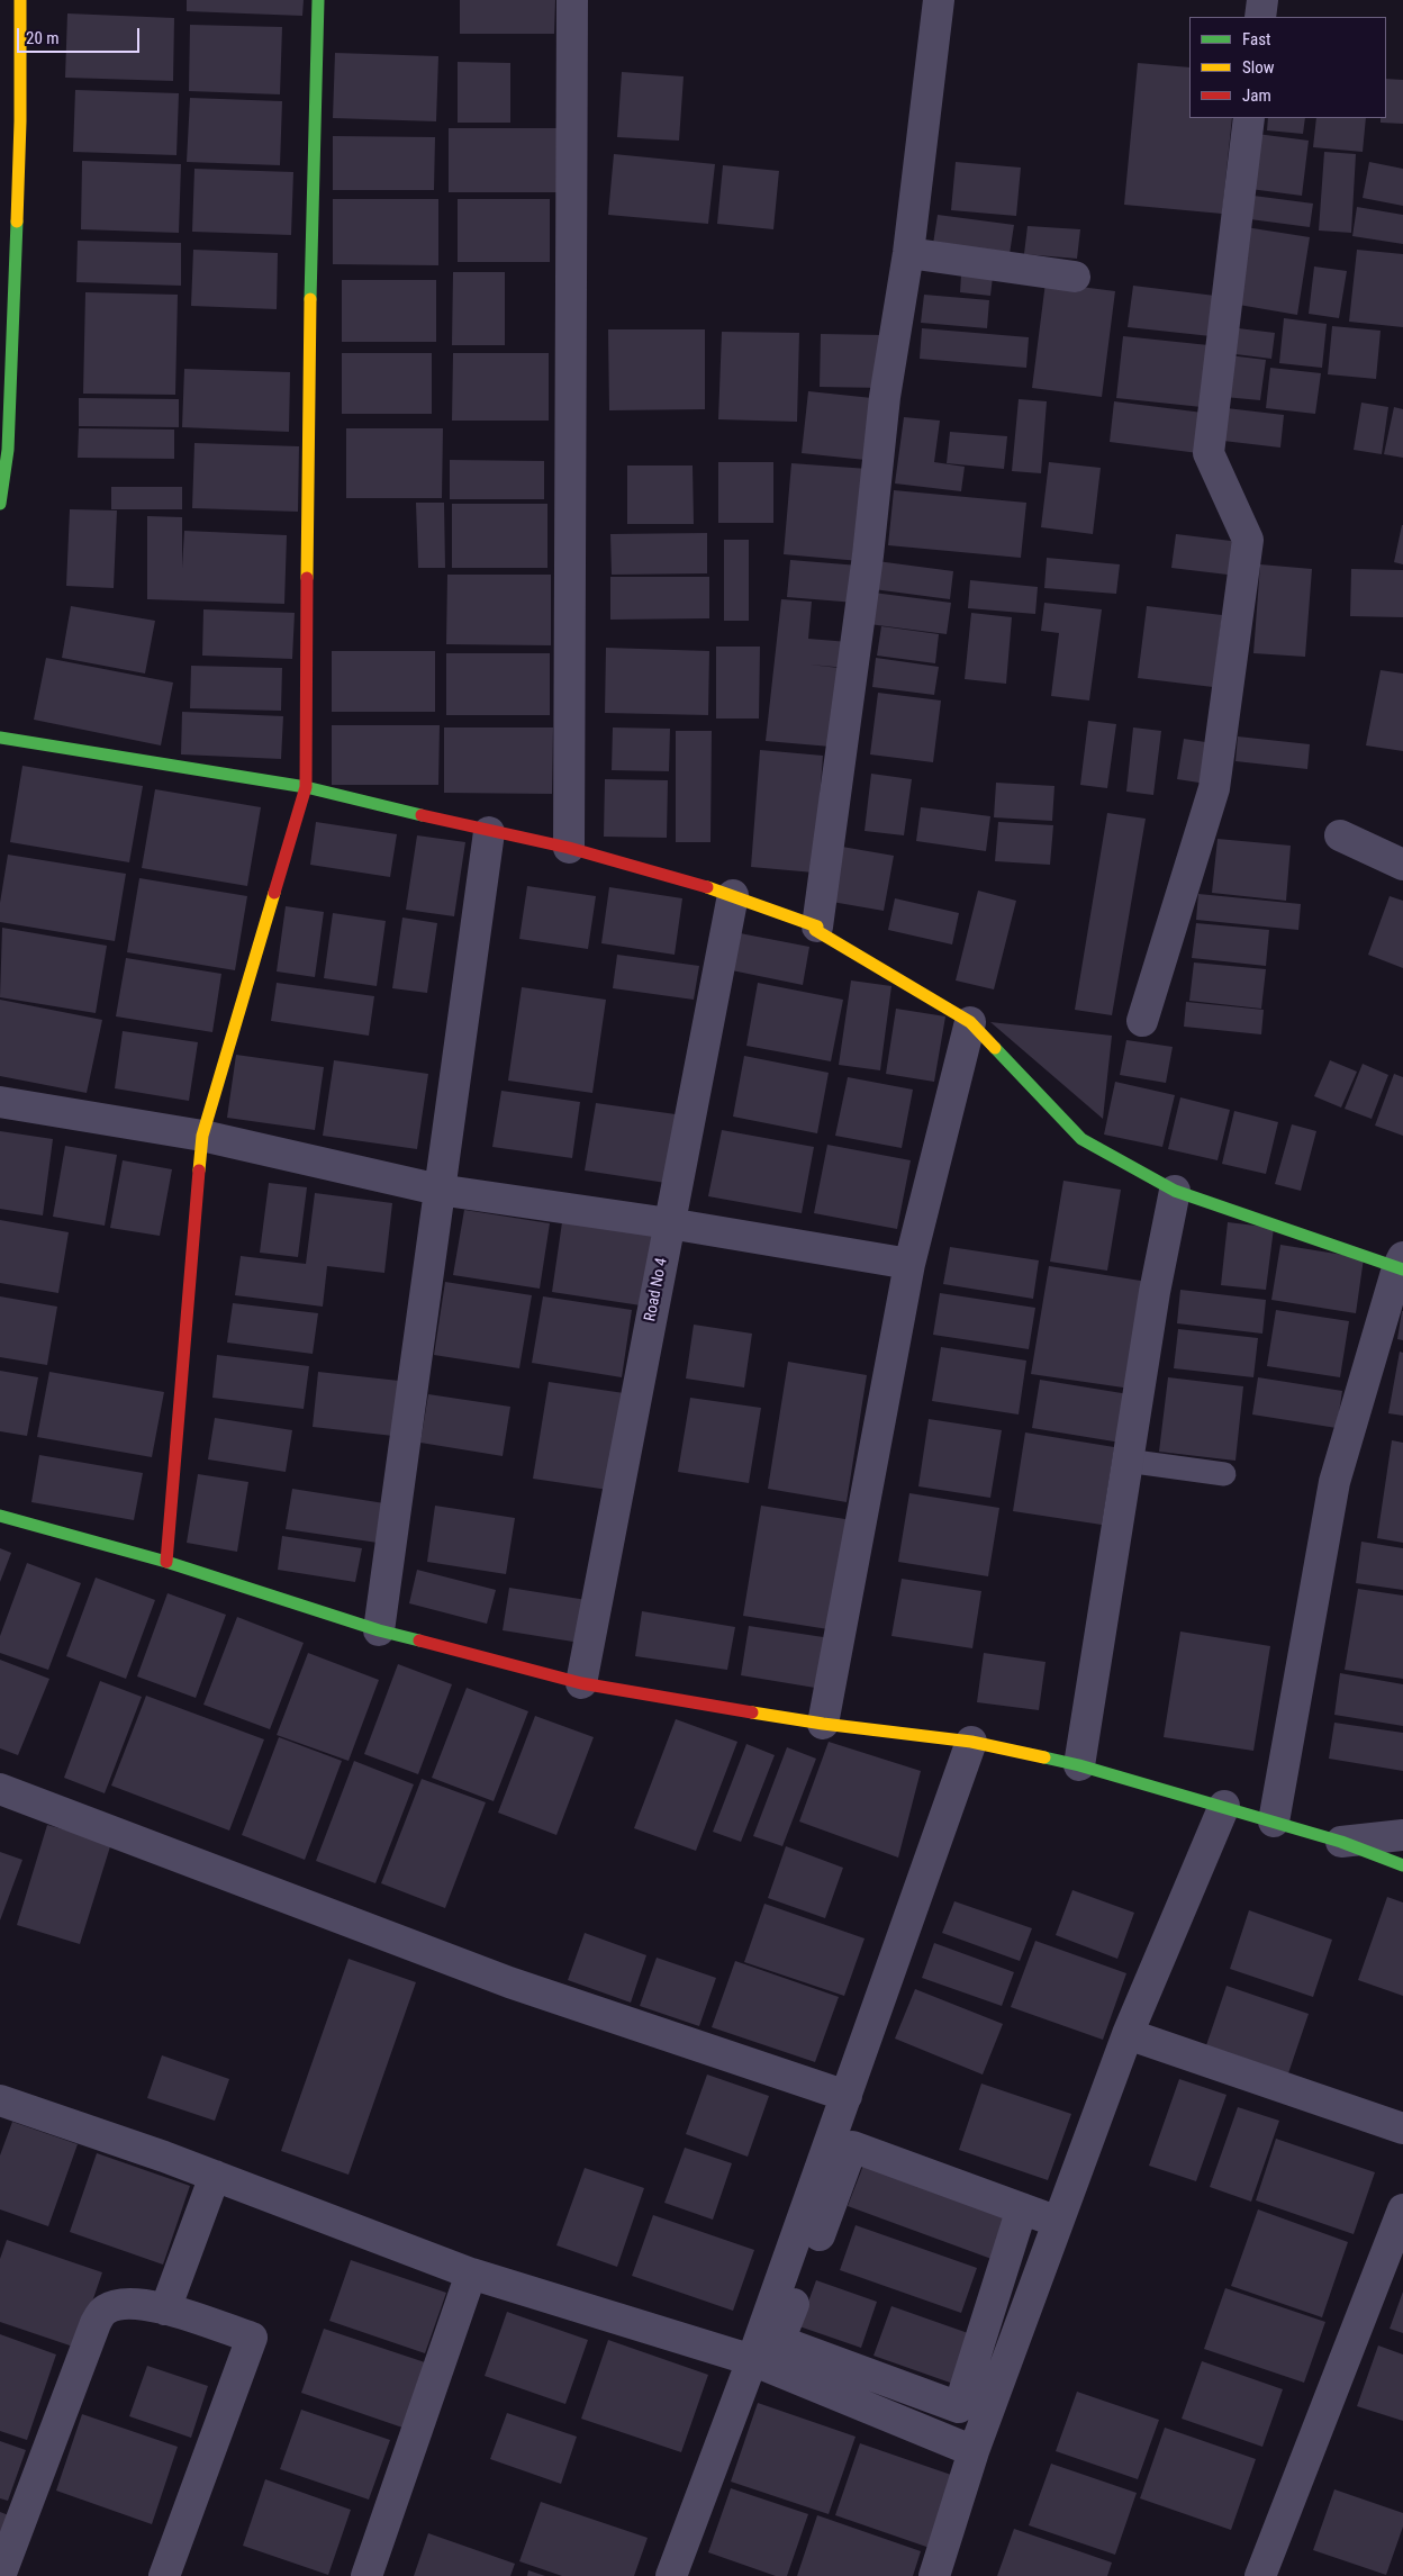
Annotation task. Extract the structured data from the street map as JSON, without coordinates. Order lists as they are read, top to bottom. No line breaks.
{"streets":{"street":["Road No 4"]},"legend":["Fast","Slow","Jam"],"scale_bar":"20 m"}
